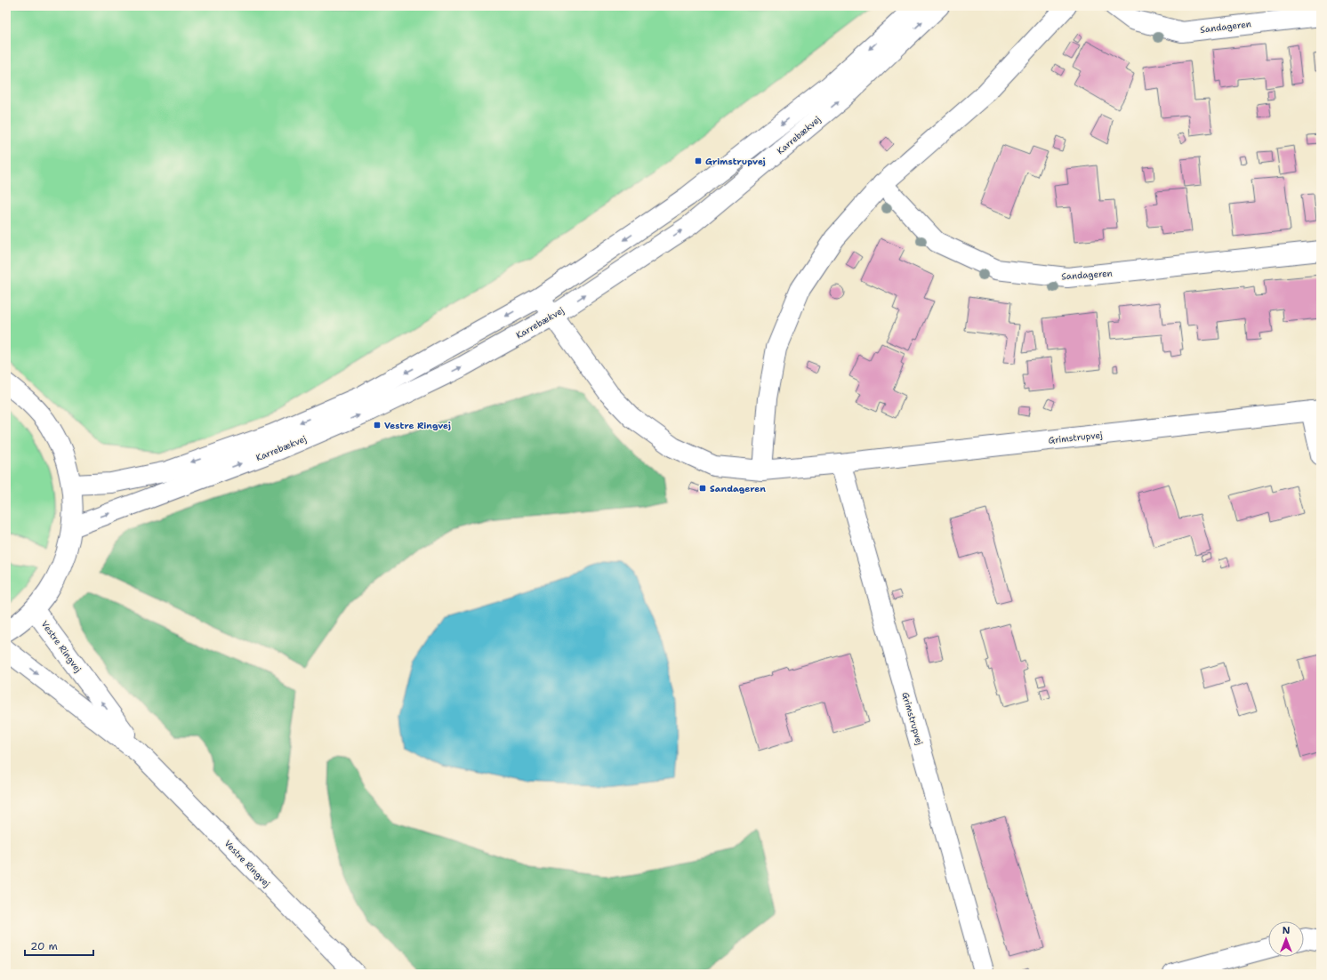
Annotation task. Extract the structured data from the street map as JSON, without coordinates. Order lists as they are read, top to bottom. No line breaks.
{"streets":{"street":["Sandageren","Karrebækvej","Grimstrupvej","Vestre Ringvej"]},"crossings":[["Karrebækvej","Grimstrupvej"]],"places":{"transit":["Grimstrupvej","Vestre Ringvej","Sandageren"]},"scale_bar":"20 m","north":"top"}
